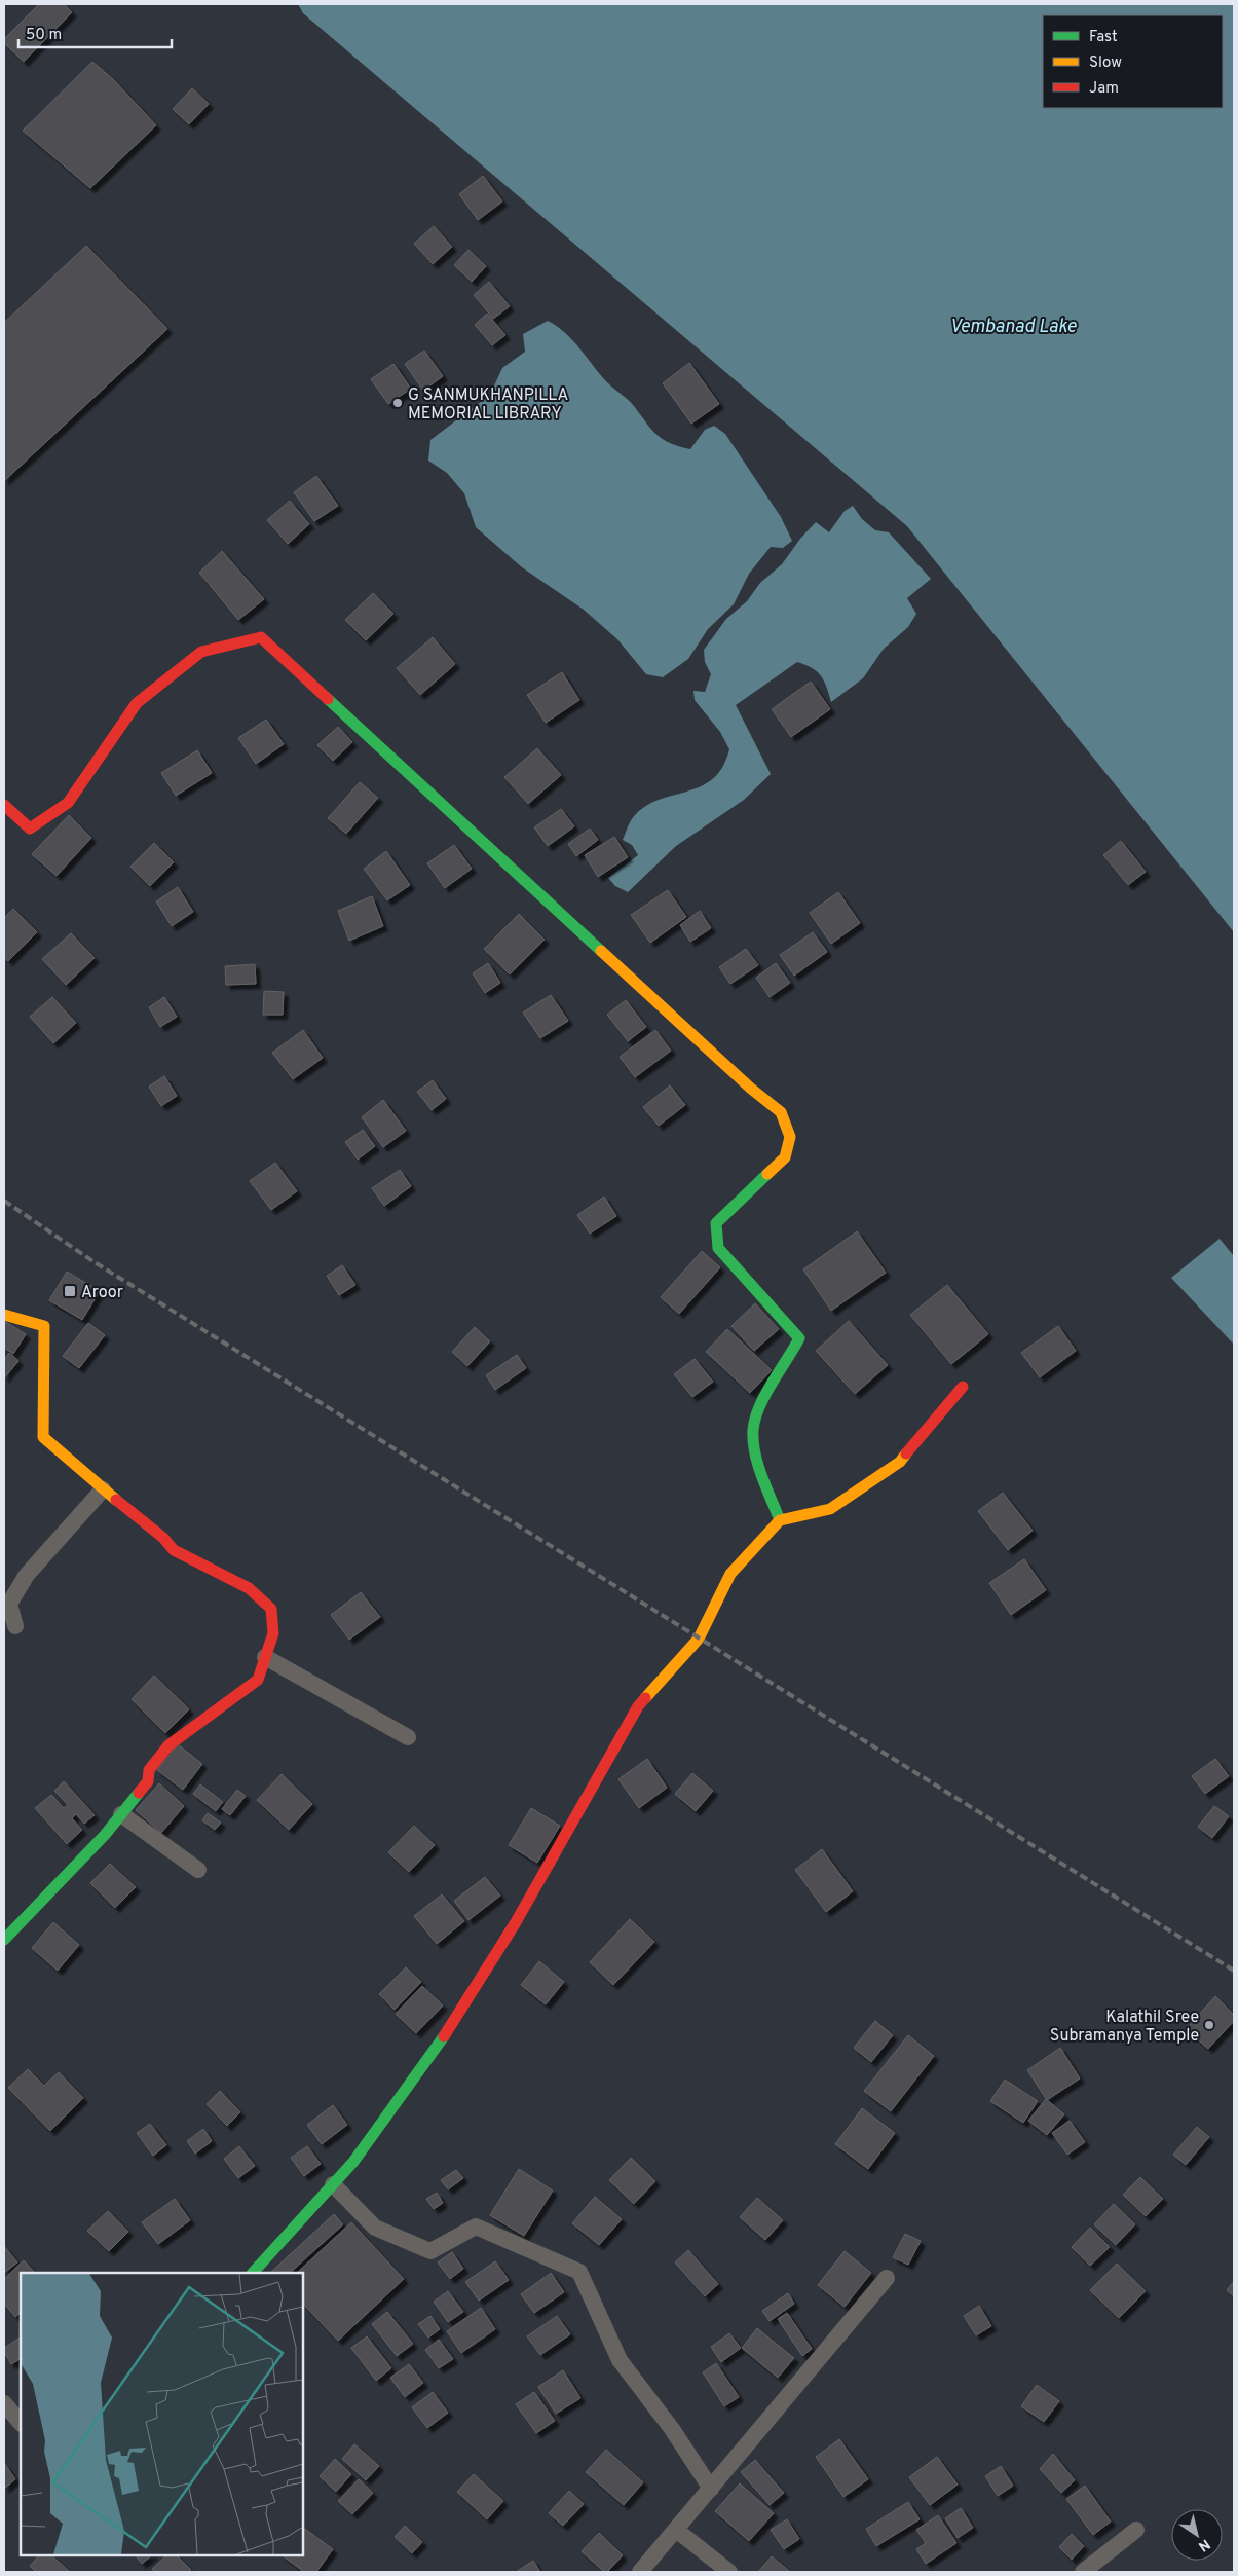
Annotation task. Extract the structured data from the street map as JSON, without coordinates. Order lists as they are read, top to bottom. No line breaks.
{"water":["Vembanad Lake"],"places":{"other":["G SANMUKHANPILLA MEMORIAL LIBRARY","Kalathil Sree Subramanya Temple"],"transit":["Aroor"]},"legend":["Fast","Slow","Jam"],"scale_bar":"50 m","north":"bottom right"}
